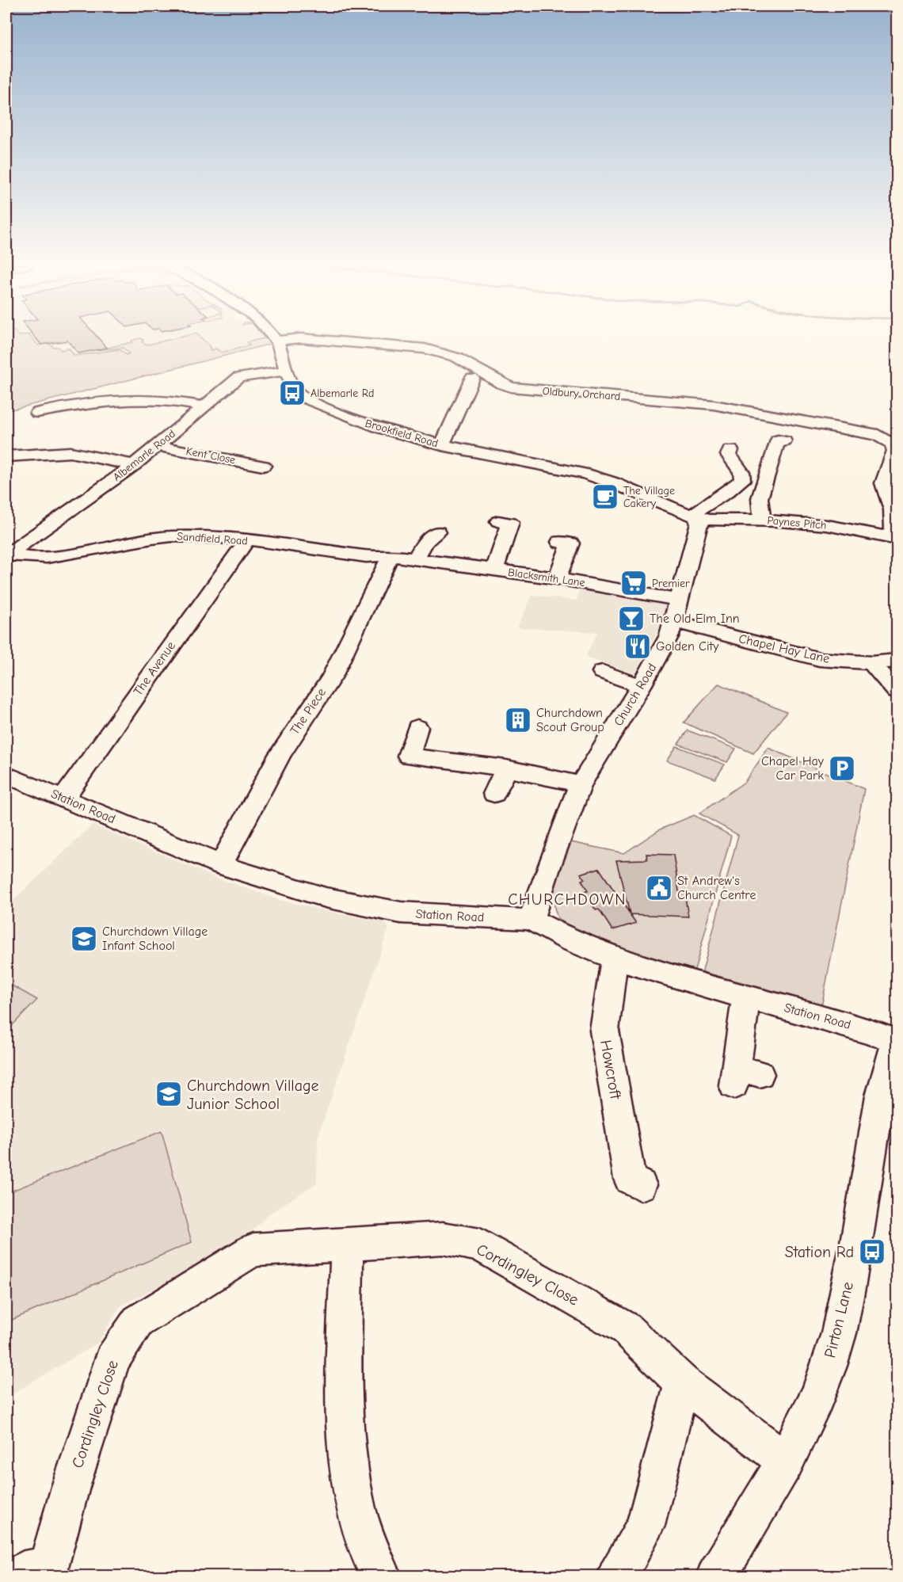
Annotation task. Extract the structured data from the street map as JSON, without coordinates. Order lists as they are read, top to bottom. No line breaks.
{"streets":{"street":["Oldbury Orchard","Brookfield Road","Albemarle Road","Kent Close","Paynes Pitch","Sandfield Road","Blacksmith Lane","Chapel Hay Lane","The Avenue","Church Road","The Piece","Station Road","Howcroft","Cordingley Close","Pirton Lane"]},"crossings":[["Oldbury Orchard","Brookfield Road"],["Oldbury Orchard","Paynes Pitch"],["Brookfield Road","Albemarle Road"],["Brookfield Road","Paynes Pitch"],["Brookfield Road","Church Road"],["Albemarle Road","Kent Close"],["Albemarle Road","Sandfield Road"],["Paynes Pitch","Church Road"],["Sandfield Road","Blacksmith Lane"],["Sandfield Road","The Avenue"],["Sandfield Road","The Piece"],["Blacksmith Lane","Church Road"],["Blacksmith Lane","The Piece"],["Chapel Hay Lane","Church Road"],["The Avenue","Station Road"],["Church Road","Station Road"],["The Piece","Station Road"],["Station Road","Howcroft"],["Station Road","Pirton Lane"],["Cordingley Close","Pirton Lane"]],"districts":["CHURCHDOWN"],"places":{"bus stop":["Albemarle Rd","Station Rd"],"cafe":["The Village Cakery"],"supermarket":["Premier"],"bar":["The Old Elm Inn"],"restaurant":["Golden City"],"building":["Churchdown Scout Group"],"parking":["Chapel Hay Car Park"],"public building":["St Andrew's Church Centre"],"school or university":["Churchdown Village Infant School","Churchdown Village Junior School"]}}
